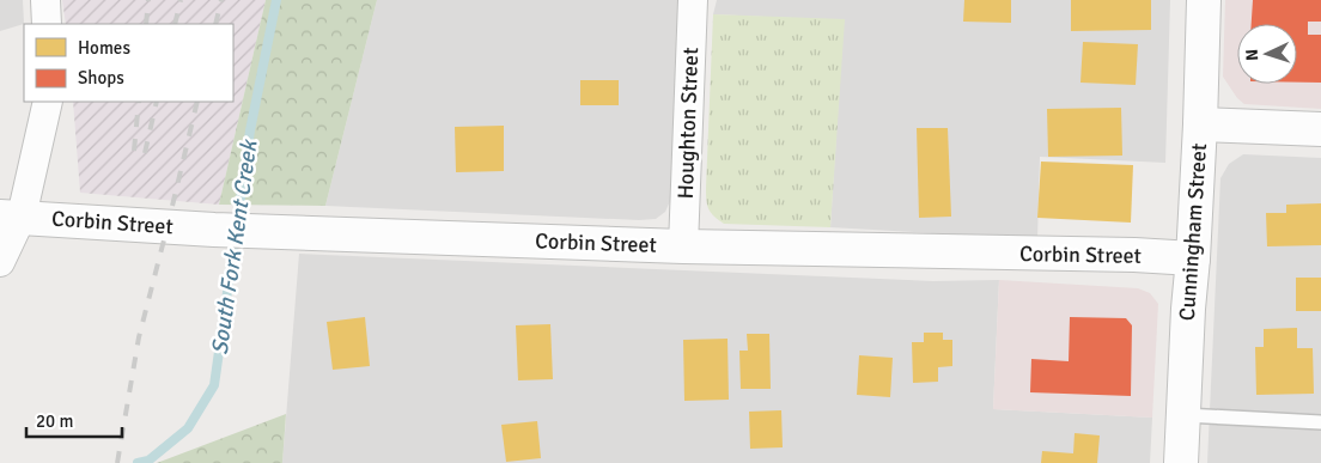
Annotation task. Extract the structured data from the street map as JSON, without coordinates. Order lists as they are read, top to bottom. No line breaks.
{"streets":{"street":["Houghton Street","Corbin Street","Cunningham Street"]},"crossings":[["Houghton Street","Corbin Street"],["Corbin Street","Cunningham Street"]],"water":["South Fork Kent Creek"],"legend":["Homes","Shops"],"scale_bar":"20 m","north":"left"}
